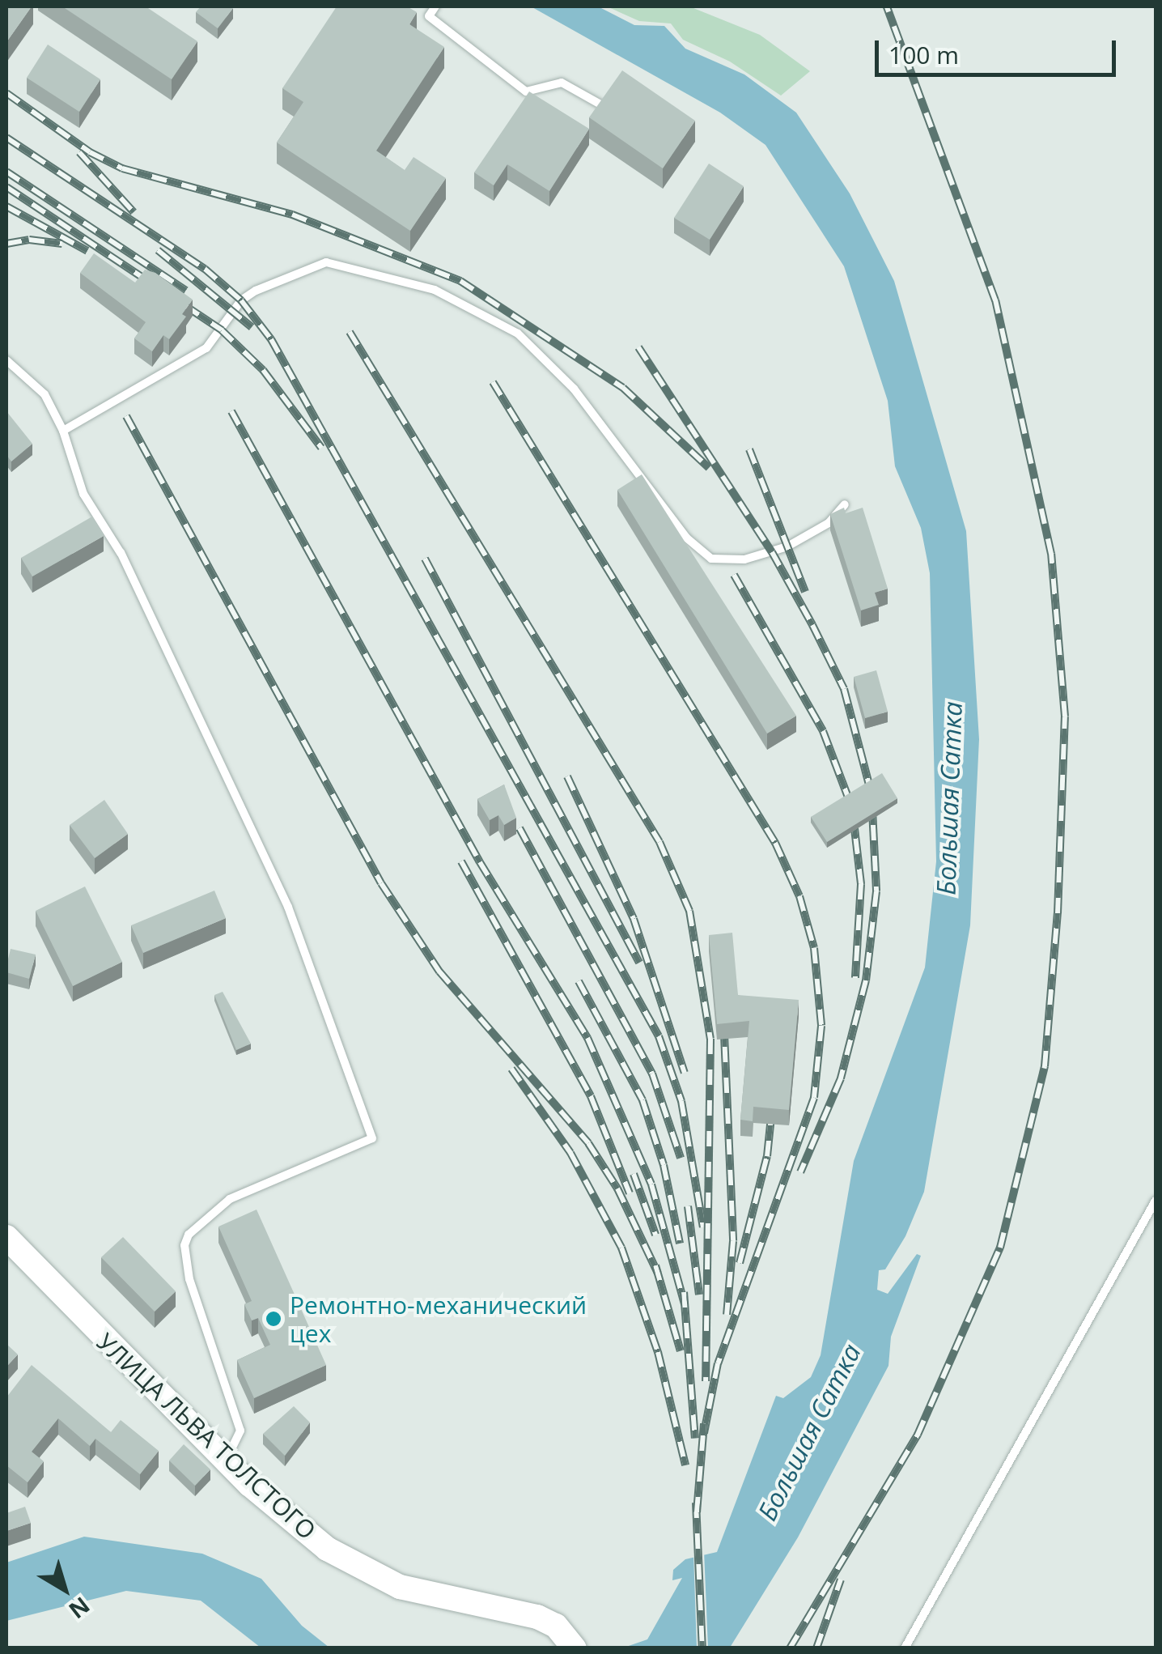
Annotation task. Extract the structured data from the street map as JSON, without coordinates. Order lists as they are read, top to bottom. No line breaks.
{"streets":{"street":["УЛИЦА ЛЬВА ТОЛСТОГО"]},"water":["Большая Сатка"],"places":["Ремонтно-механический цех"],"scale_bar":"100 m","north":"bottom right"}
